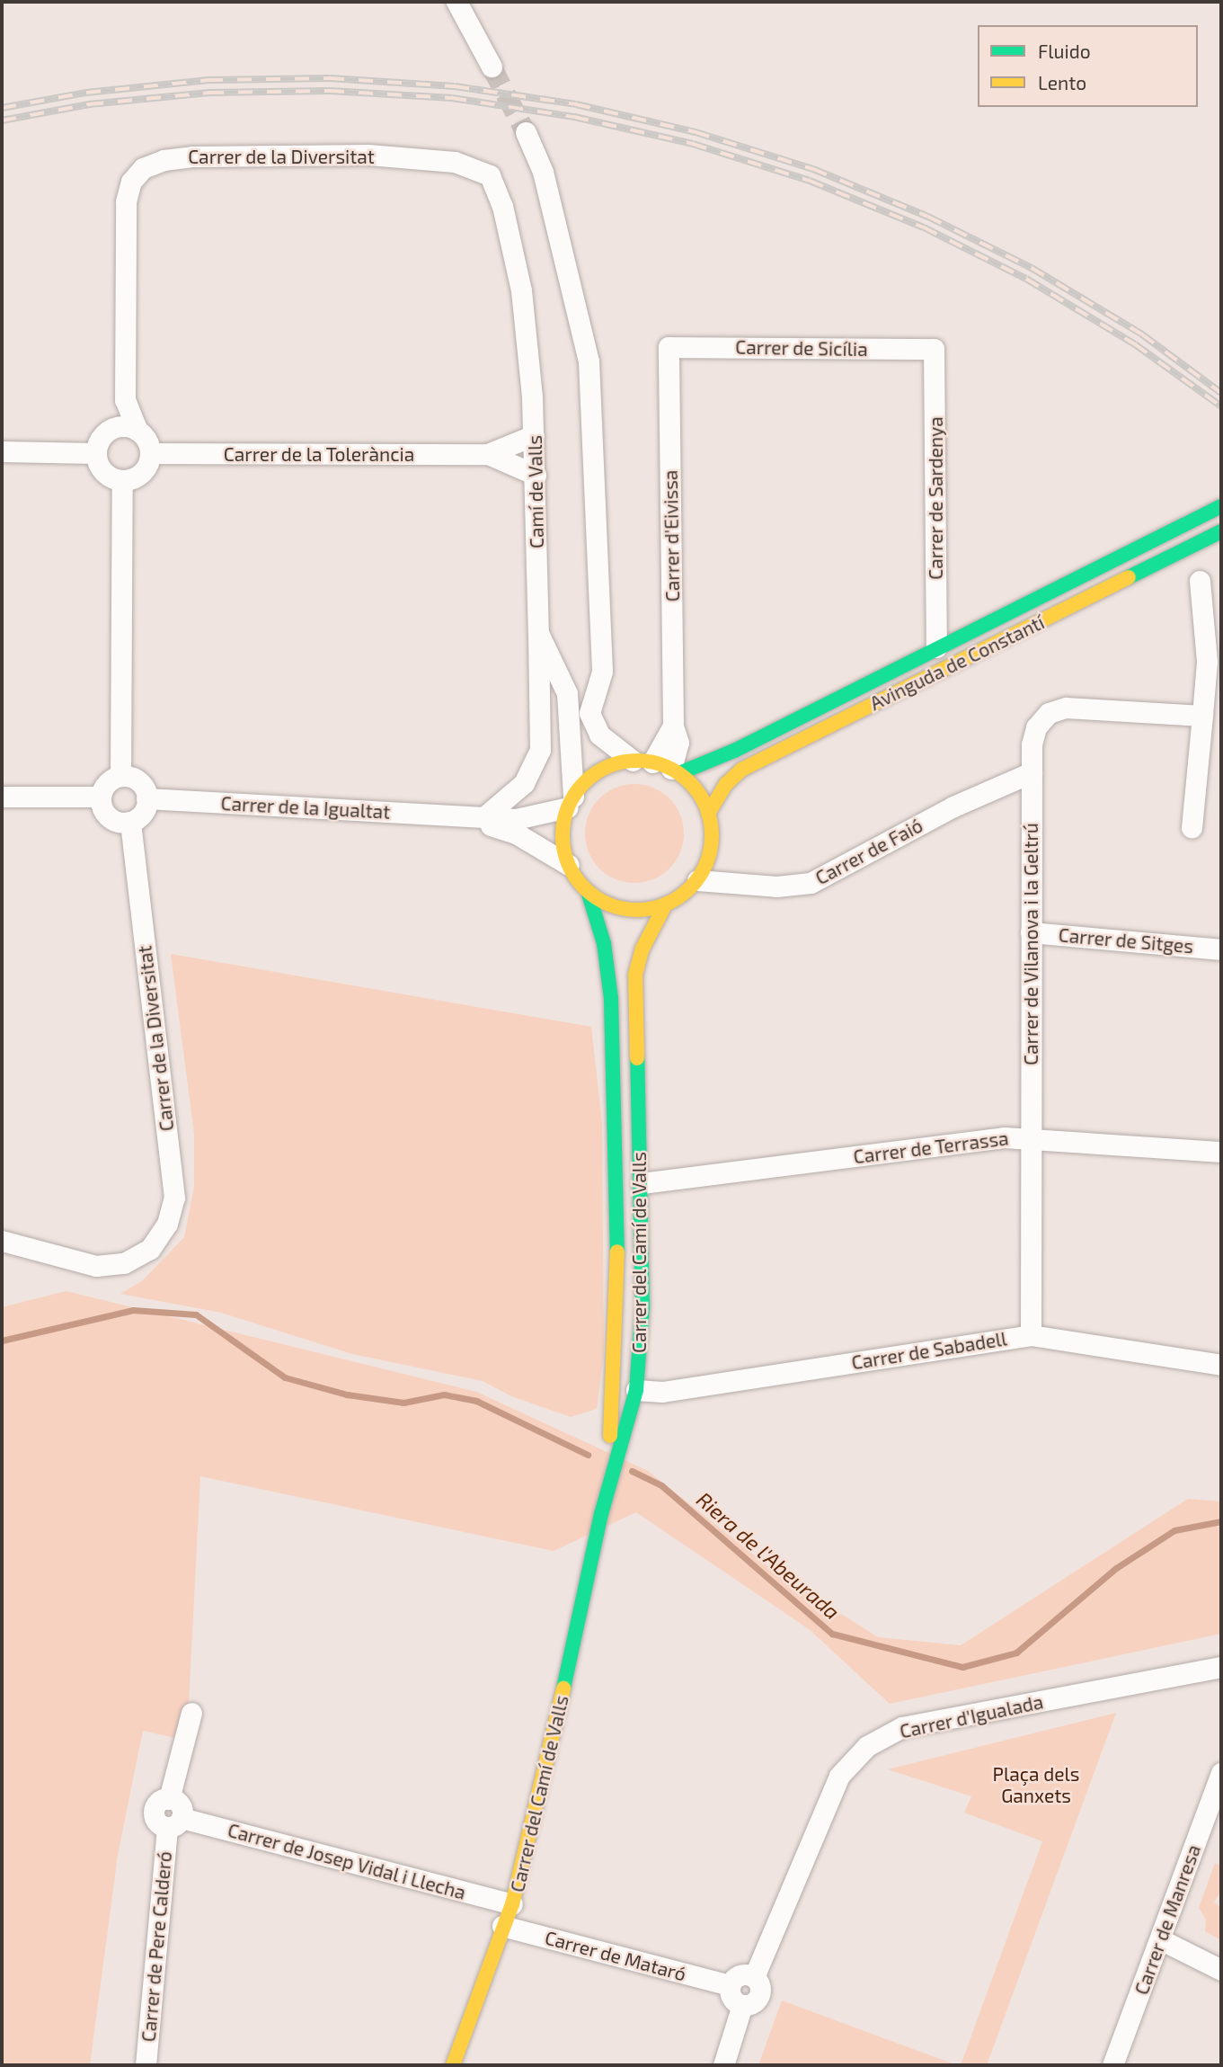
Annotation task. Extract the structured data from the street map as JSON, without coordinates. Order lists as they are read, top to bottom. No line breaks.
{"streets":{"main road":["Avinguda de Constantí","Carrer del Camí de Valls"],"street":["Carrer de la Diversitat","Carrer de Sicília","Carrer de la Tolerància","Camí de Valls","Carrer de Sardenya","Carrer d'Eivissa","Carrer de la Igualtat","Carrer de Faió","Carrer de Sitges","Carrer de Vilanova i la Geltrú","Carrer de Terrassa","Carrer de Sabadell","Carrer d'Igualada","Carrer de Josep Vidal i Llecha","Carrer de Manresa","Carrer de Pere Calderó","Carrer de Mataró"]},"crossings":[["Carrer de la Diversitat","Carrer de la Tolerància"],["Carrer de la Diversitat","Camí de Valls"],["Carrer de la Diversitat","Carrer de la Igualtat"],["Carrer de Sicília","Carrer de Sardenya"],["Carrer de Sicília","Carrer d'Eivissa"],["Carrer de la Tolerància","Camí de Valls"],["Camí de Valls","Carrer d'Eivissa"],["Camí de Valls","Avinguda de Constantí"],["Camí de Valls","Carrer de Faió"],["Camí de Valls","Carrer del Camí de Valls"],["Carrer d'Eivissa","Avinguda de Constantí"],["Carrer d'Eivissa","Carrer de Faió"],["Carrer d'Eivissa","Carrer del Camí de Valls"],["Avinguda de Constantí","Carrer de Faió"],["Avinguda de Constantí","Carrer del Camí de Valls"],["Carrer de Faió","Carrer de Vilanova i la Geltrú"],["Carrer de Faió","Carrer del Camí de Valls"],["Carrer de Sitges","Carrer de Vilanova i la Geltrú"],["Carrer de Vilanova i la Geltrú","Carrer de Terrassa"],["Carrer de Vilanova i la Geltrú","Carrer de Sabadell"],["Carrer de Terrassa","Carrer del Camí de Valls"],["Carrer del Camí de Valls","Carrer de Sabadell"],["Carrer del Camí de Valls","Carrer de Josep Vidal i Llecha"],["Carrer del Camí de Valls","Carrer de Mataró"],["Carrer d'Igualada","Carrer de Mataró"],["Carrer de Josep Vidal i Llecha","Carrer de Pere Calderó"]],"water":["Riera de l'Abeurada"],"parks":["Plaça dels Ganxets"],"legend":["Fluido","Lento"]}
